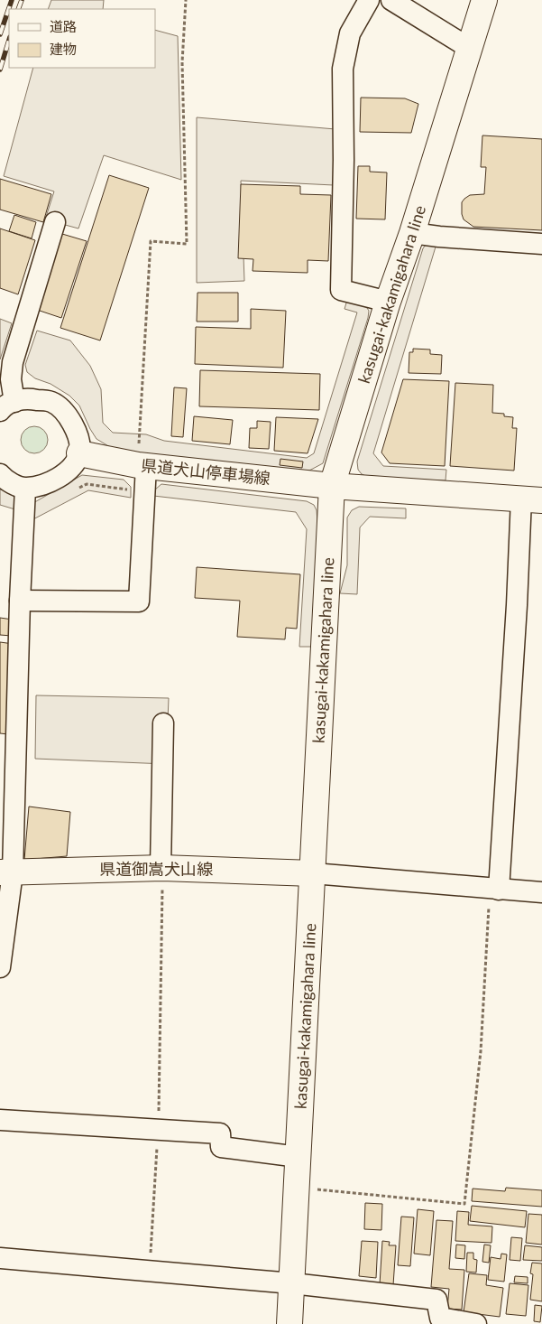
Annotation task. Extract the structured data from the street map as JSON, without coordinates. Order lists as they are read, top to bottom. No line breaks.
{"streets":{"main road":["kasugai-kakamigahara line","県道犬山停車場線","県道御嵩犬山線"]},"crossings":[["kasugai-kakamigahara line","県道犬山停車場線"],["kasugai-kakamigahara line","県道御嵩犬山線"]],"legend":["道路","建物"]}
